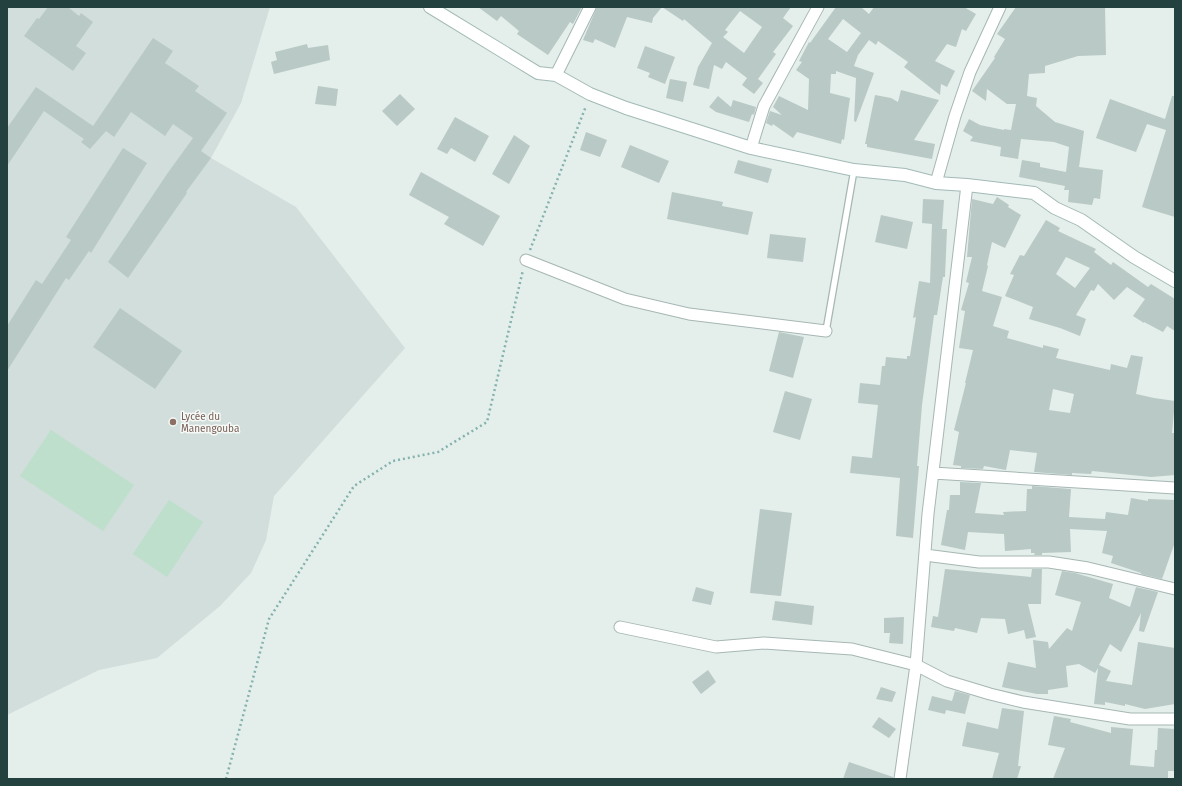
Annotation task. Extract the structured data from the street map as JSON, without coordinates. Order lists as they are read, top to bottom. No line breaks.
{"places":["Lycée du Manengouba"]}
